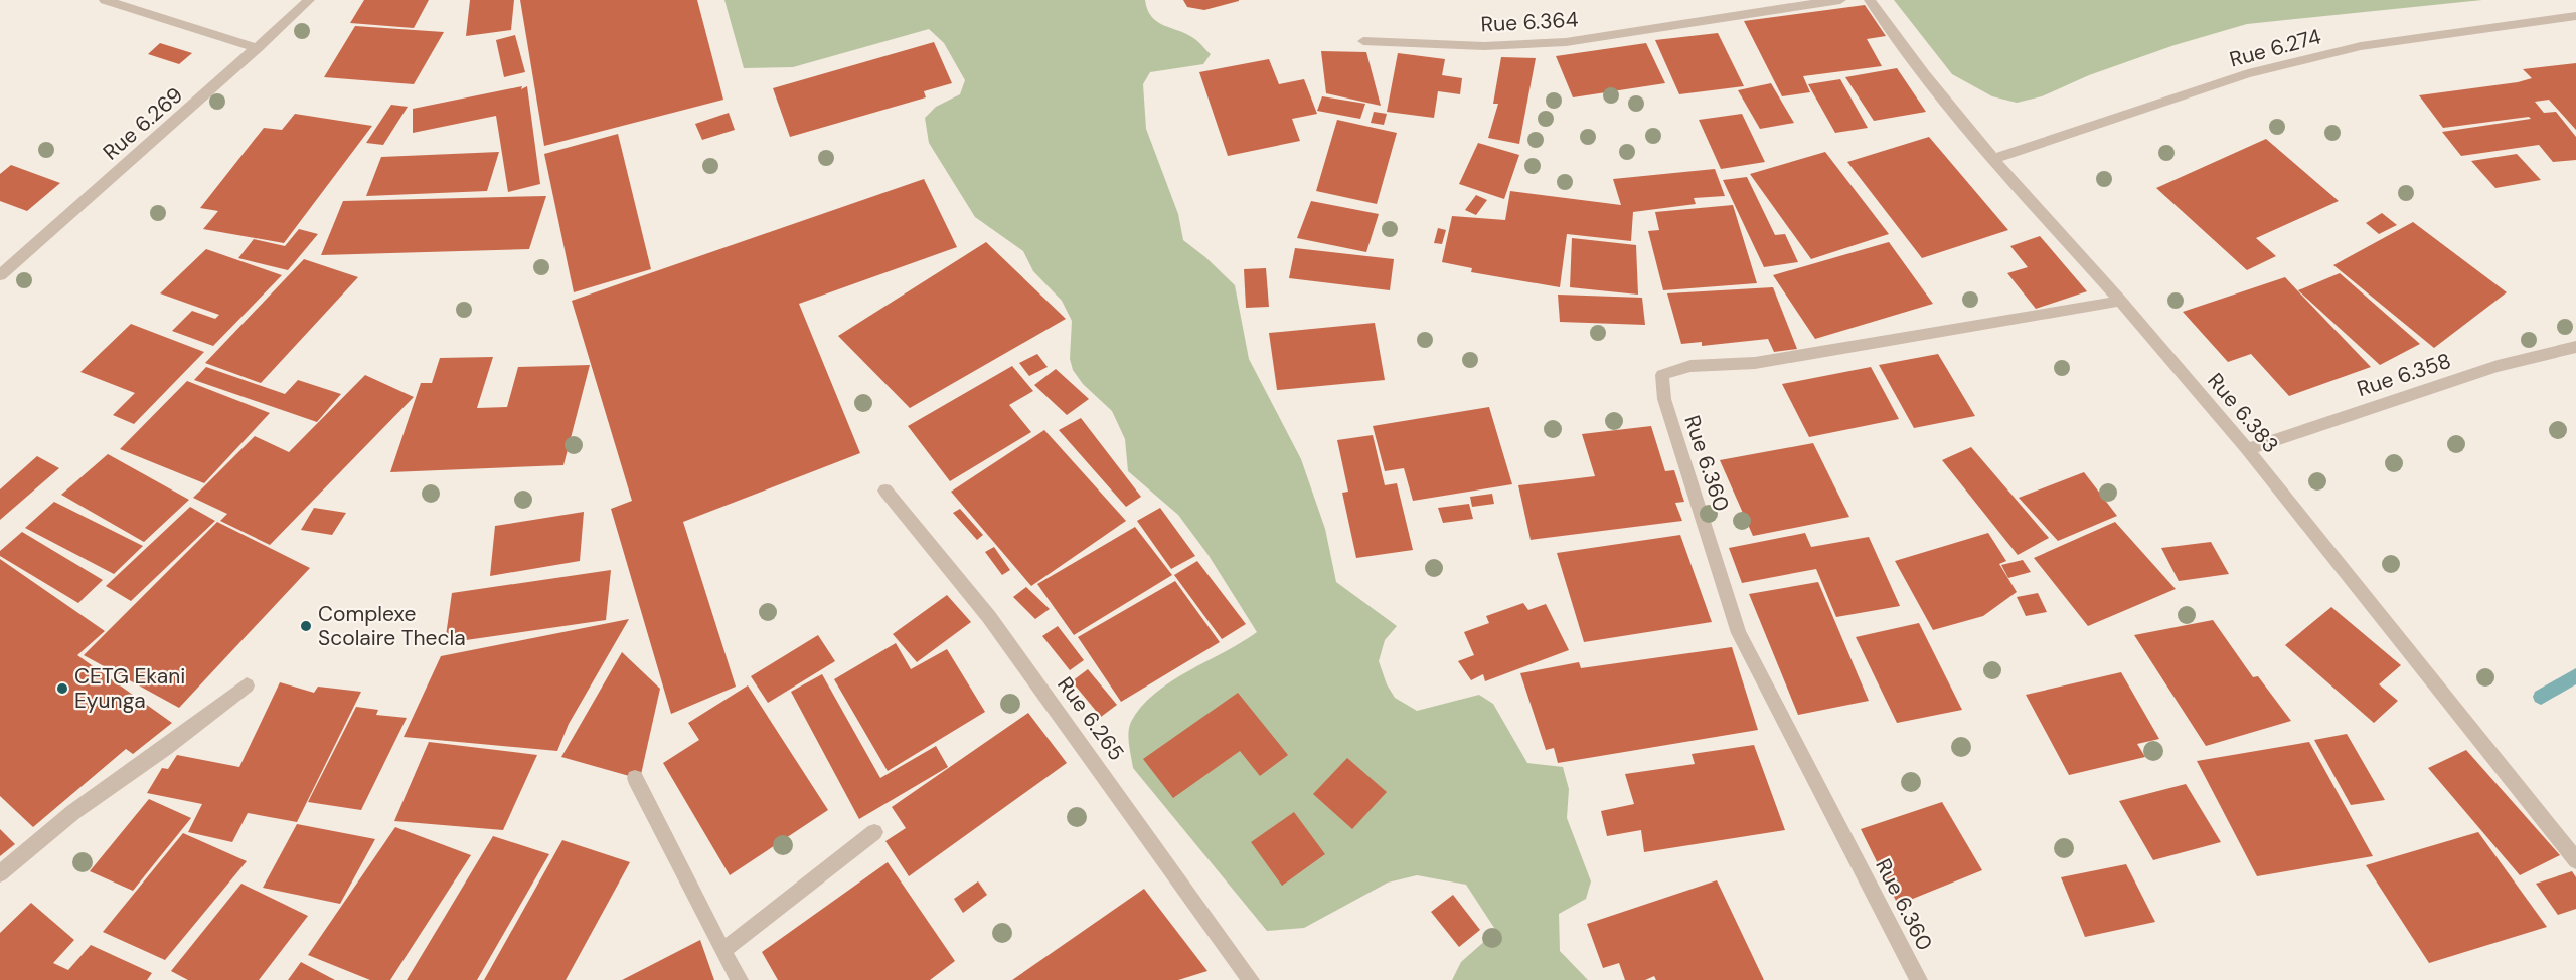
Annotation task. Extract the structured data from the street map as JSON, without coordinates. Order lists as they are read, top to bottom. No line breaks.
{"streets":{"street":["Rue 6.364","Rue 6.274","Rue 6.269","Rue 6.358","Rue 6.383","Rue 6.360","Rue 6.265"]},"crossings":[["Rue 6.274","Rue 6.383"],["Rue 6.358","Rue 6.383"],["Rue 6.383","Rue 6.360"]],"places":["Complexe Scolaire Thecla","CETG Ekani Eyunga"]}
